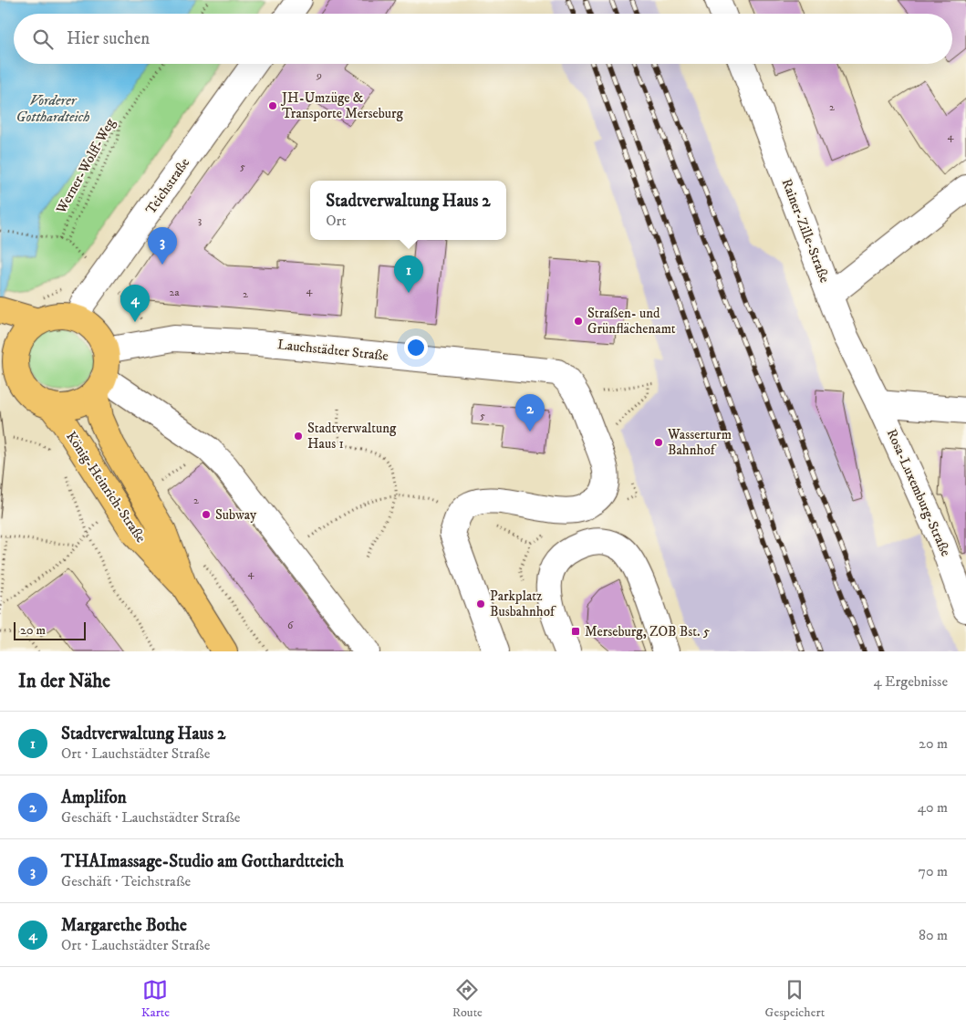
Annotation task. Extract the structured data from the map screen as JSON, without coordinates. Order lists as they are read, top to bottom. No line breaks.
{"streets":{"main road":["König-Heinrich-Straße"],"street":["Teichstraße","Rainer-Zille-Straße","Lauchstädter Straße","Rosa-Luxemburg-Straße"],"path":["Werner-Wolff-Weg"]},"crossings":[["Teichstraße","Lauchstädter Straße"],["Teichstraße","König-Heinrich-Straße"],["Rainer-Zille-Straße","Rosa-Luxemburg-Straße"],["Lauchstädter Straße","König-Heinrich-Straße"]],"water":["Vorderer Gotthardteich"],"places":{"other":["JH-Umzüge & Transporte Merseburg","Straßen- und Grünflächenamt","Stadtverwaltung Haus 1","Wasserturm Bahnhof","Subway","Parkplatz Busbahnhof"],"transit":["Merseburg, ZOB Bst. 5"]},"house_numbers":["9","2","4","5","3","4","2a","2","5","2","4","6"],"scale_bar":"20 m","page":{"search":"Hier suchen","popup":["Stadtverwaltung Haus 2","Ort"],"pins":["3","1","4","2"],"scale":"20 m","heading":["In der Nähe","4 Ergebnisse"],"list":[{"mark":"1","name":"Stadtverwaltung Haus 2","note":"Ort · Lauchstädter Straße","value":"20 m"},{"mark":"2","name":"Amplifon","note":"Geschäft · Lauchstädter Straße","value":"40 m"},{"mark":"3","name":"THAImassage-Studio am Gotthardtteich","note":"Geschäft · Teichstraße","value":"70 m"},{"mark":"4","name":"Margarethe Bothe","note":"Ort · Lauchstädter Straße","value":"80 m"}],"nav":["Karte","Route","Gespeichert"]}}
